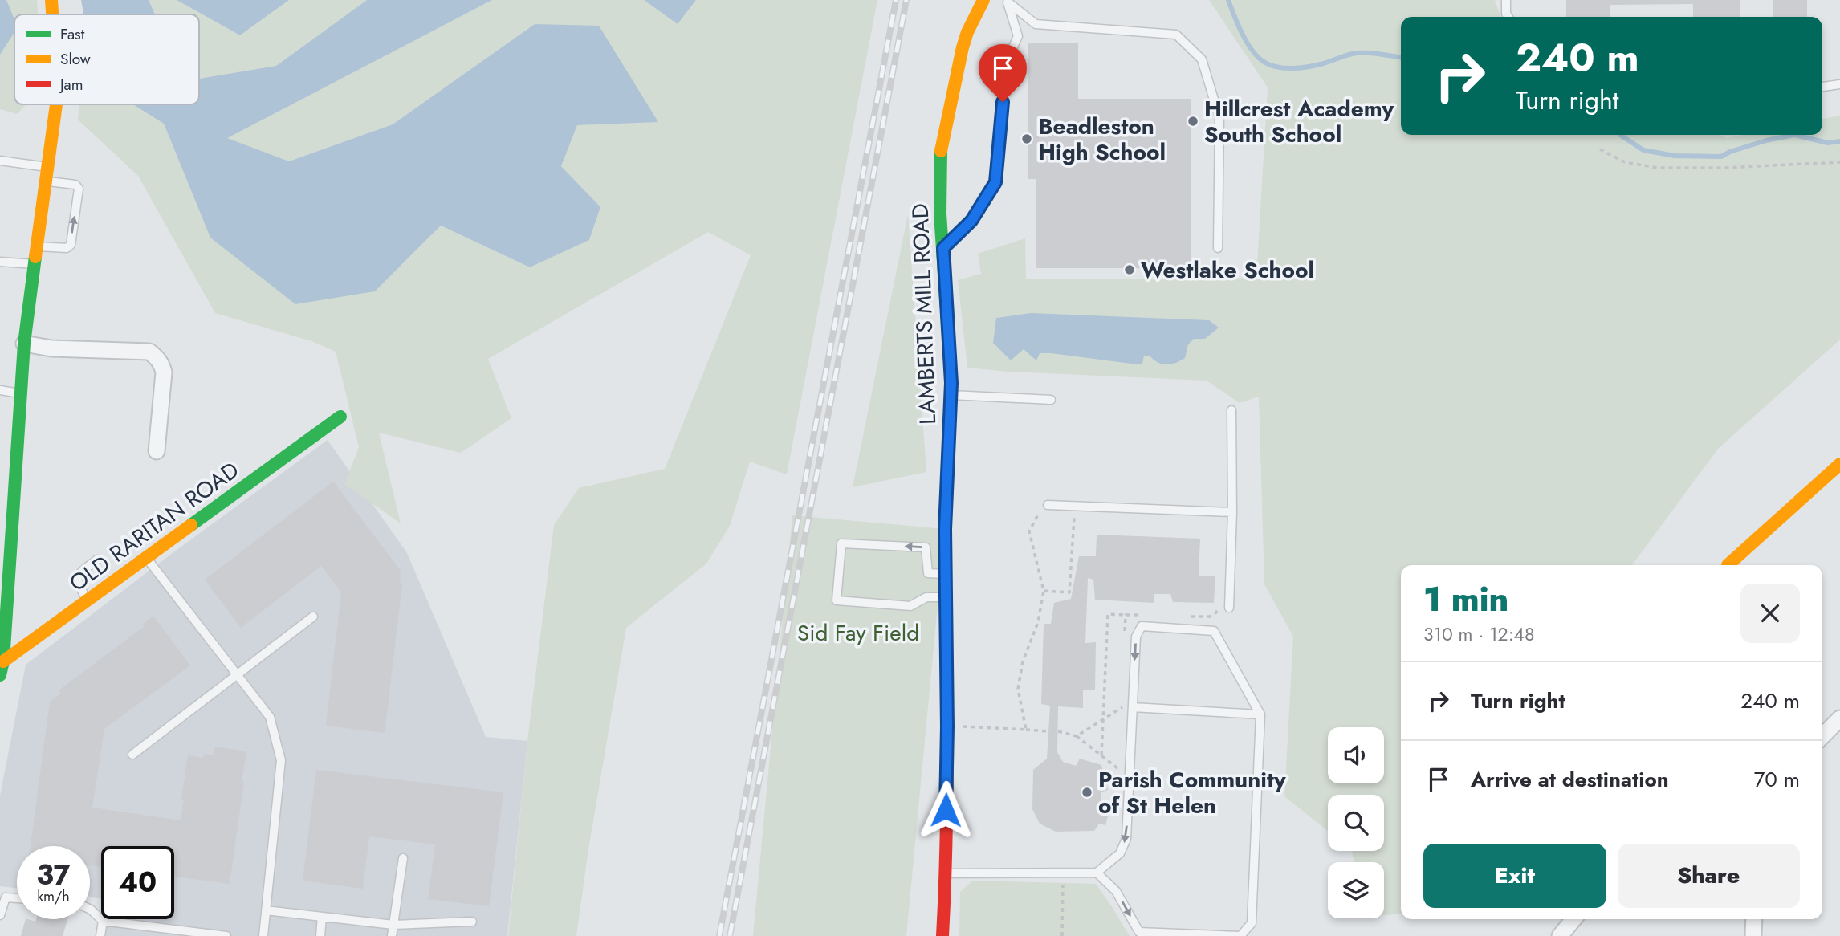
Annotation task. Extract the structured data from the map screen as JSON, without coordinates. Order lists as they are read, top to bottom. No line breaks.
{"streets":{"street":["LAMBERTS MILL ROAD","OLD RARITAN ROAD"]},"parks":["Sid Fay Field"],"places":["Hillcrest Academy South School","Beadleston High School","Westlake School","Parish Community of St Helen"],"legend":["Fast","Slow","Jam"],"page":{"turn":["240 m","Turn right"],"heading":["1 min","310 m · 12:48"],"list":[{"name":"Turn right","value":"240 m"},{"name":"Arrive at destination","value":"70 m"}],"buttons":["Exit","Share"],"speed":"37 km/h","limit":"40"}}
